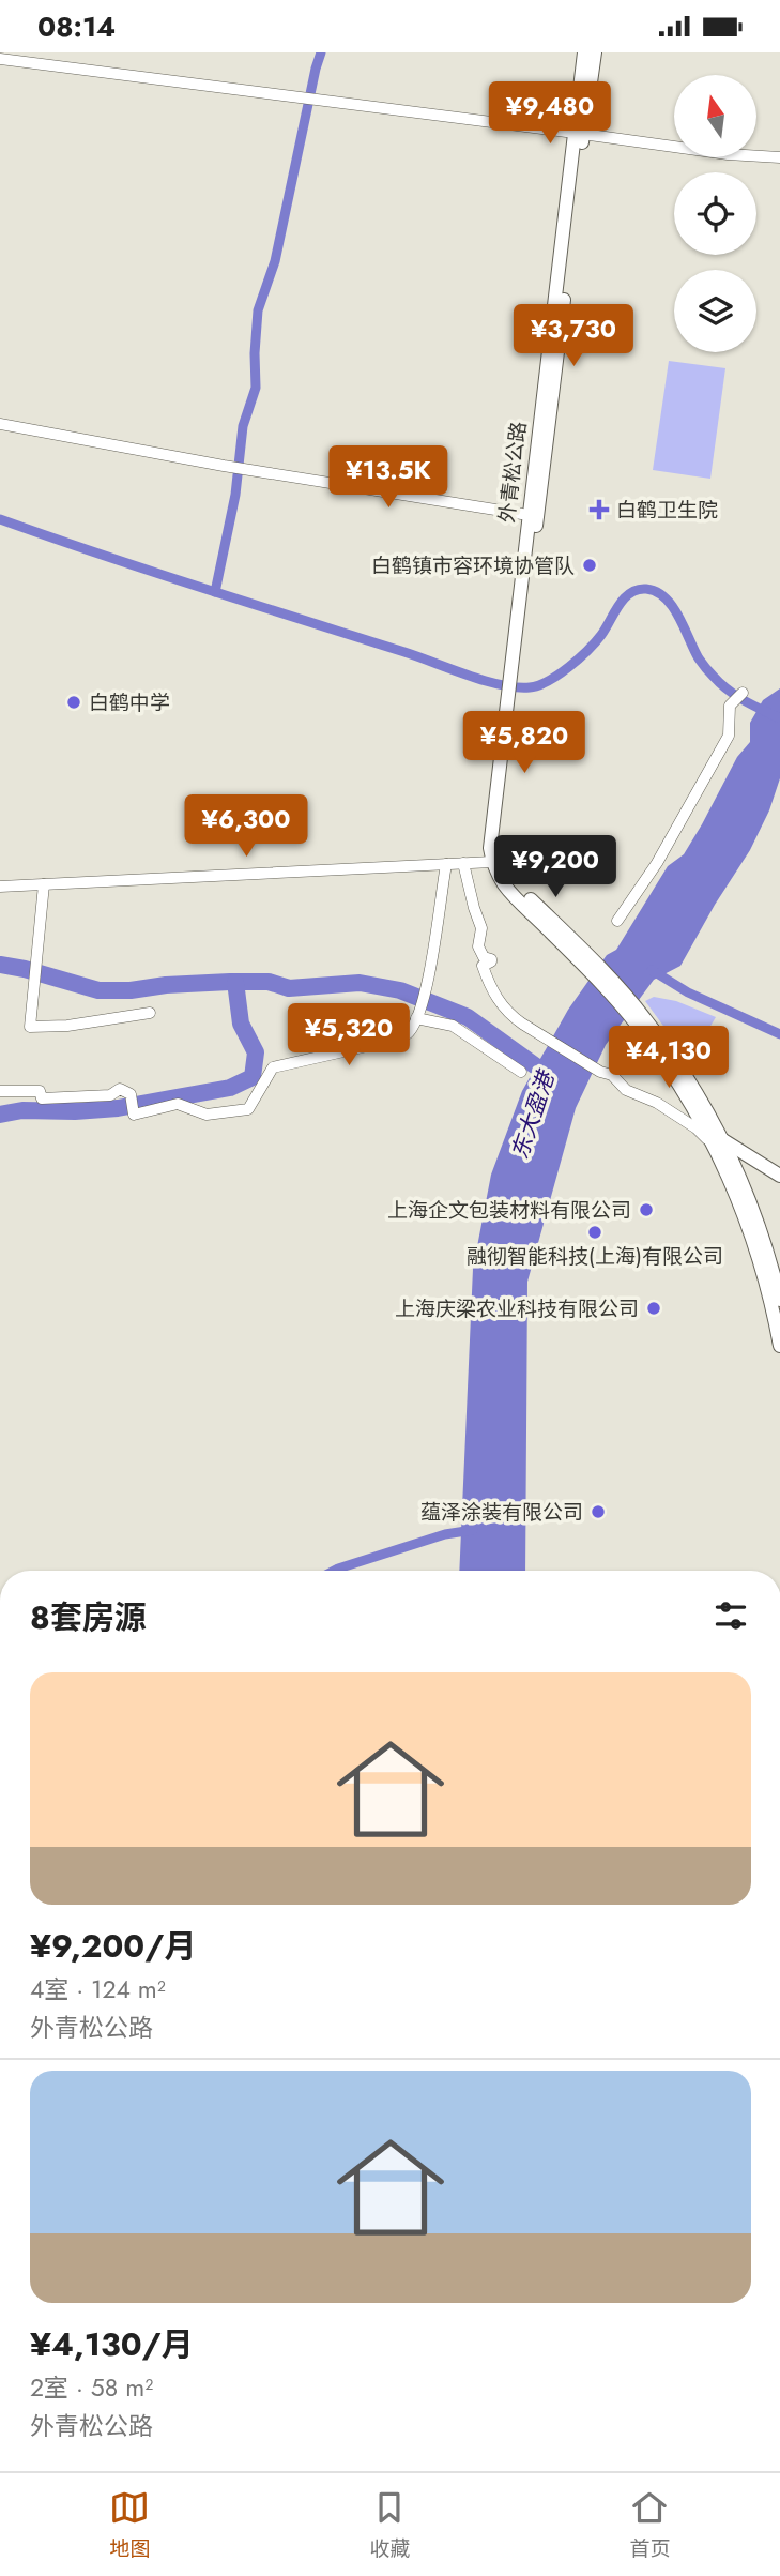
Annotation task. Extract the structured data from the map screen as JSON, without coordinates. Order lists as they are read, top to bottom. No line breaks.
{"streets":{"main road":["外青松公路"]},"water":["东大盈港"],"places":{"health":["白鹤卫生院"],"other":["白鹤镇市容环境协管队","白鹤中学","上海企文包装材料有限公司","融彻智能科技(上海)有限公司","上海庆梁农业科技有限公司","蕴泽涂装有限公司"]},"north":"top","page":{"status":"08:14","price":["¥9,480","¥3,730","¥13.5K","¥5,820","¥6,300","¥9,200","¥5,320","¥4,130"],"heading":"8套房源","list":[{"name":"¥9,200/月","note":"4室 · 124 m² · 外青松公路"},{"name":"¥4,130/月","note":"2室 · 58 m² · 外青松公路"}],"tabs":["地图","收藏","首页"]}}
